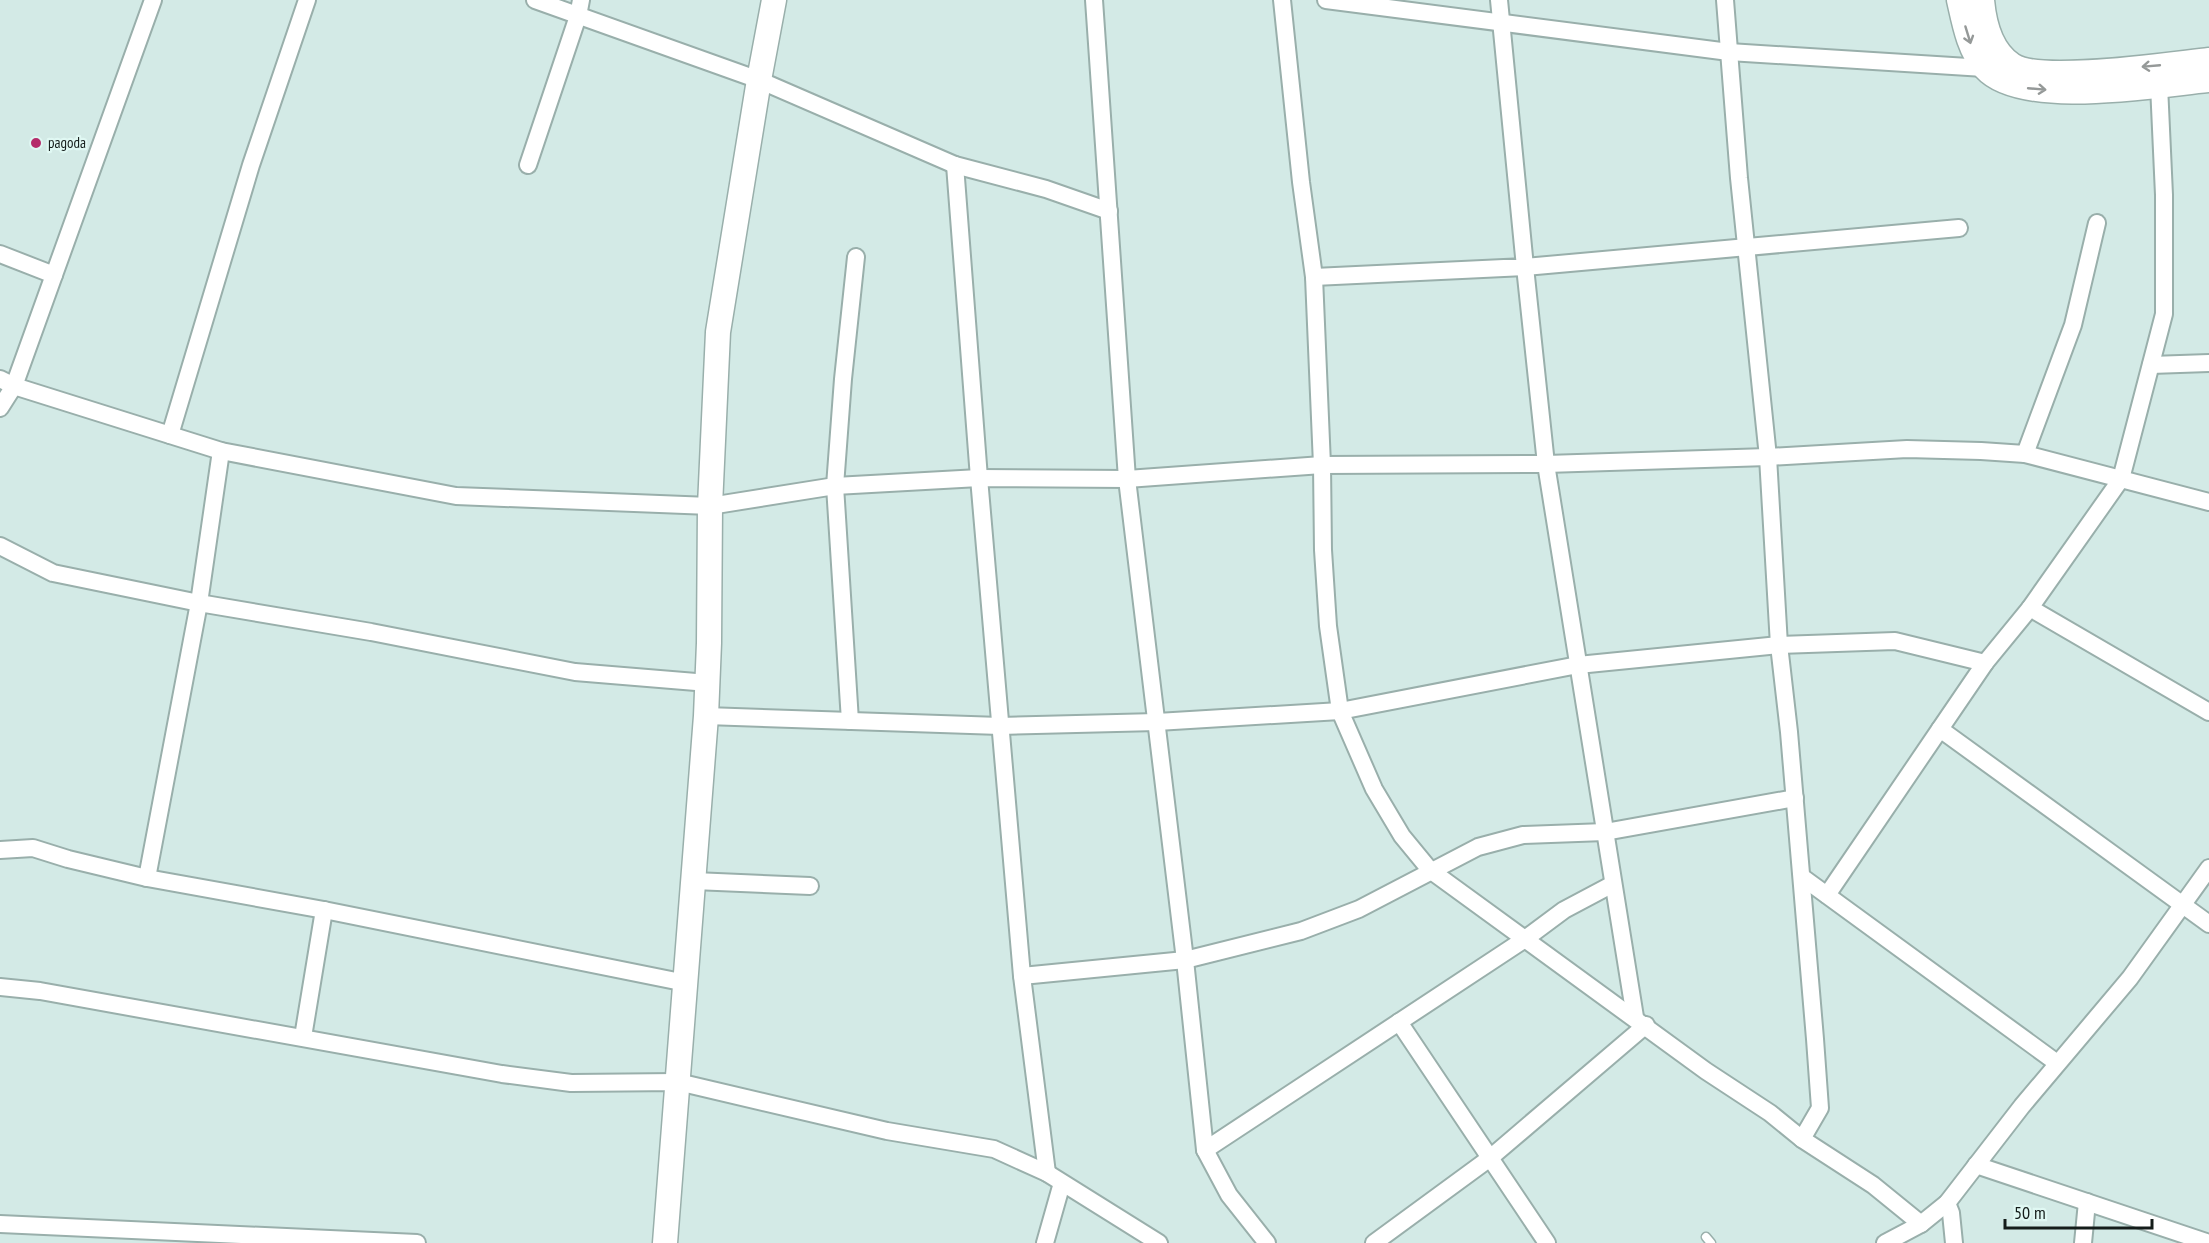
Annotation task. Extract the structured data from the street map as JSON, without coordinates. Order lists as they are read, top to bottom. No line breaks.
{"places":["pagoda"],"scale_bar":"50 m"}
